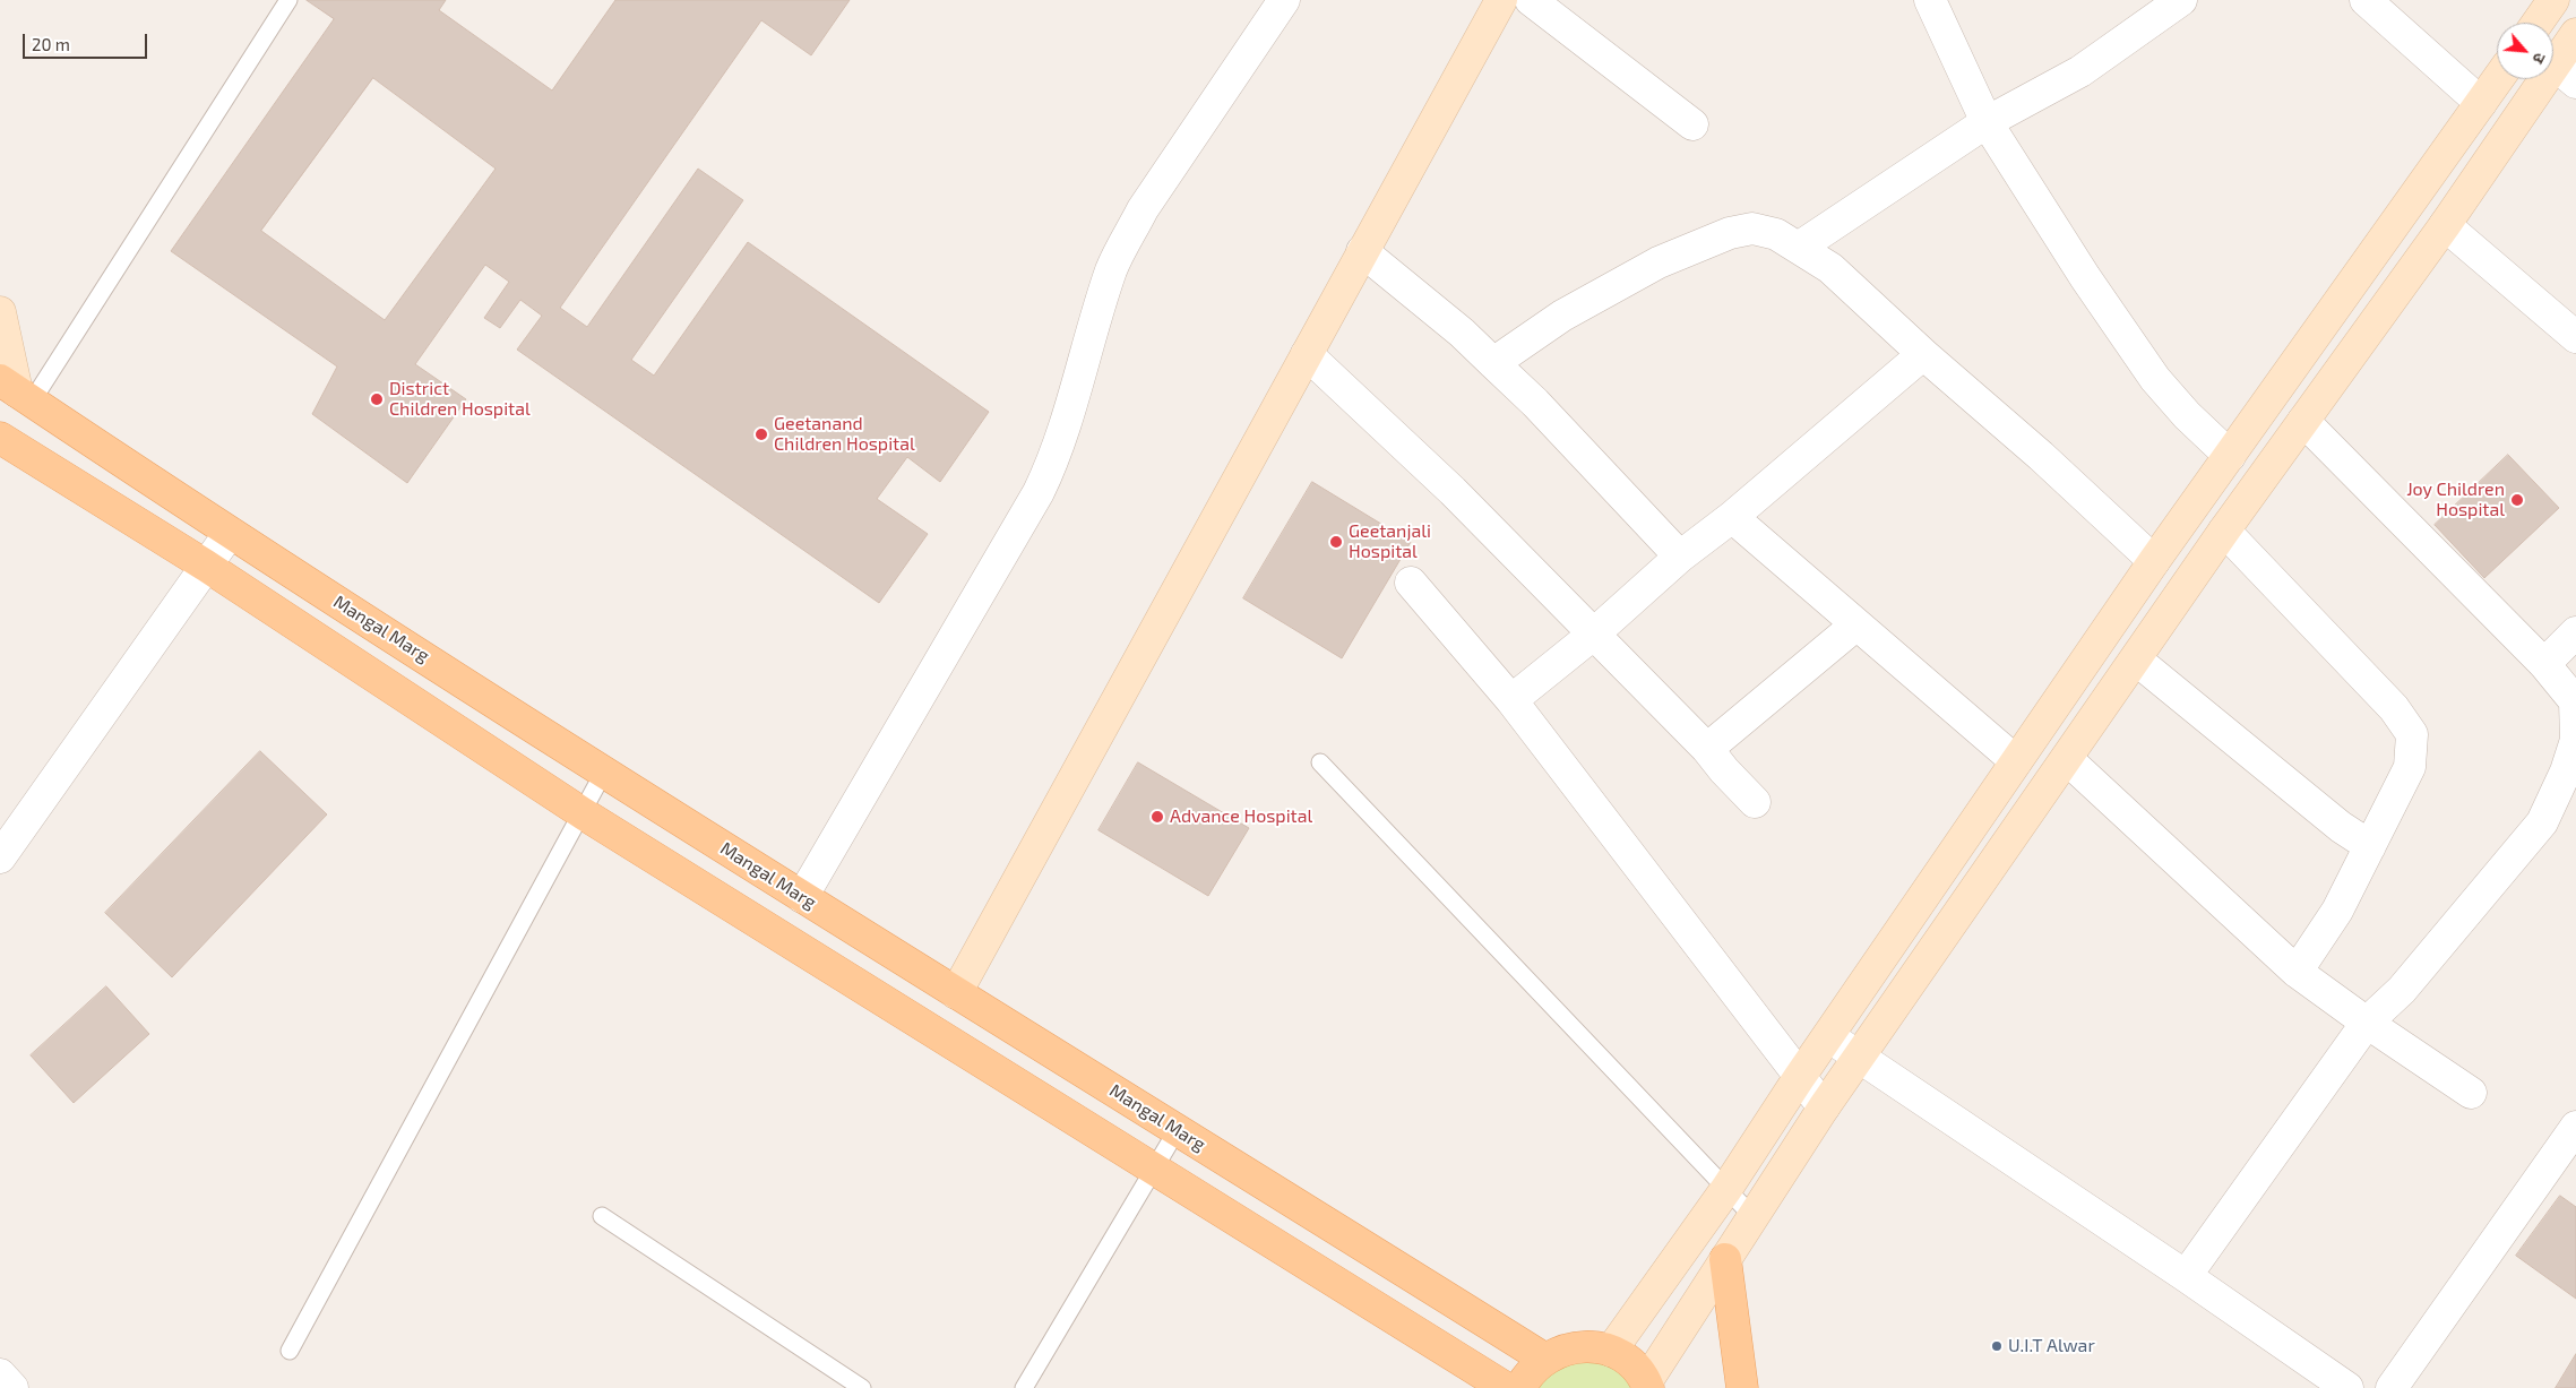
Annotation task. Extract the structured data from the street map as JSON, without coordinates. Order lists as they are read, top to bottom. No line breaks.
{"streets":{"main road":["Mangal Marg"]},"places":["District Children Hospital","Geetanand Children Hospital","Joy Children Hospital","Geetanjali Hospital","Advance Hospital","U.I.T Alwar"],"scale_bar":"20 m","north":"bottom right"}
